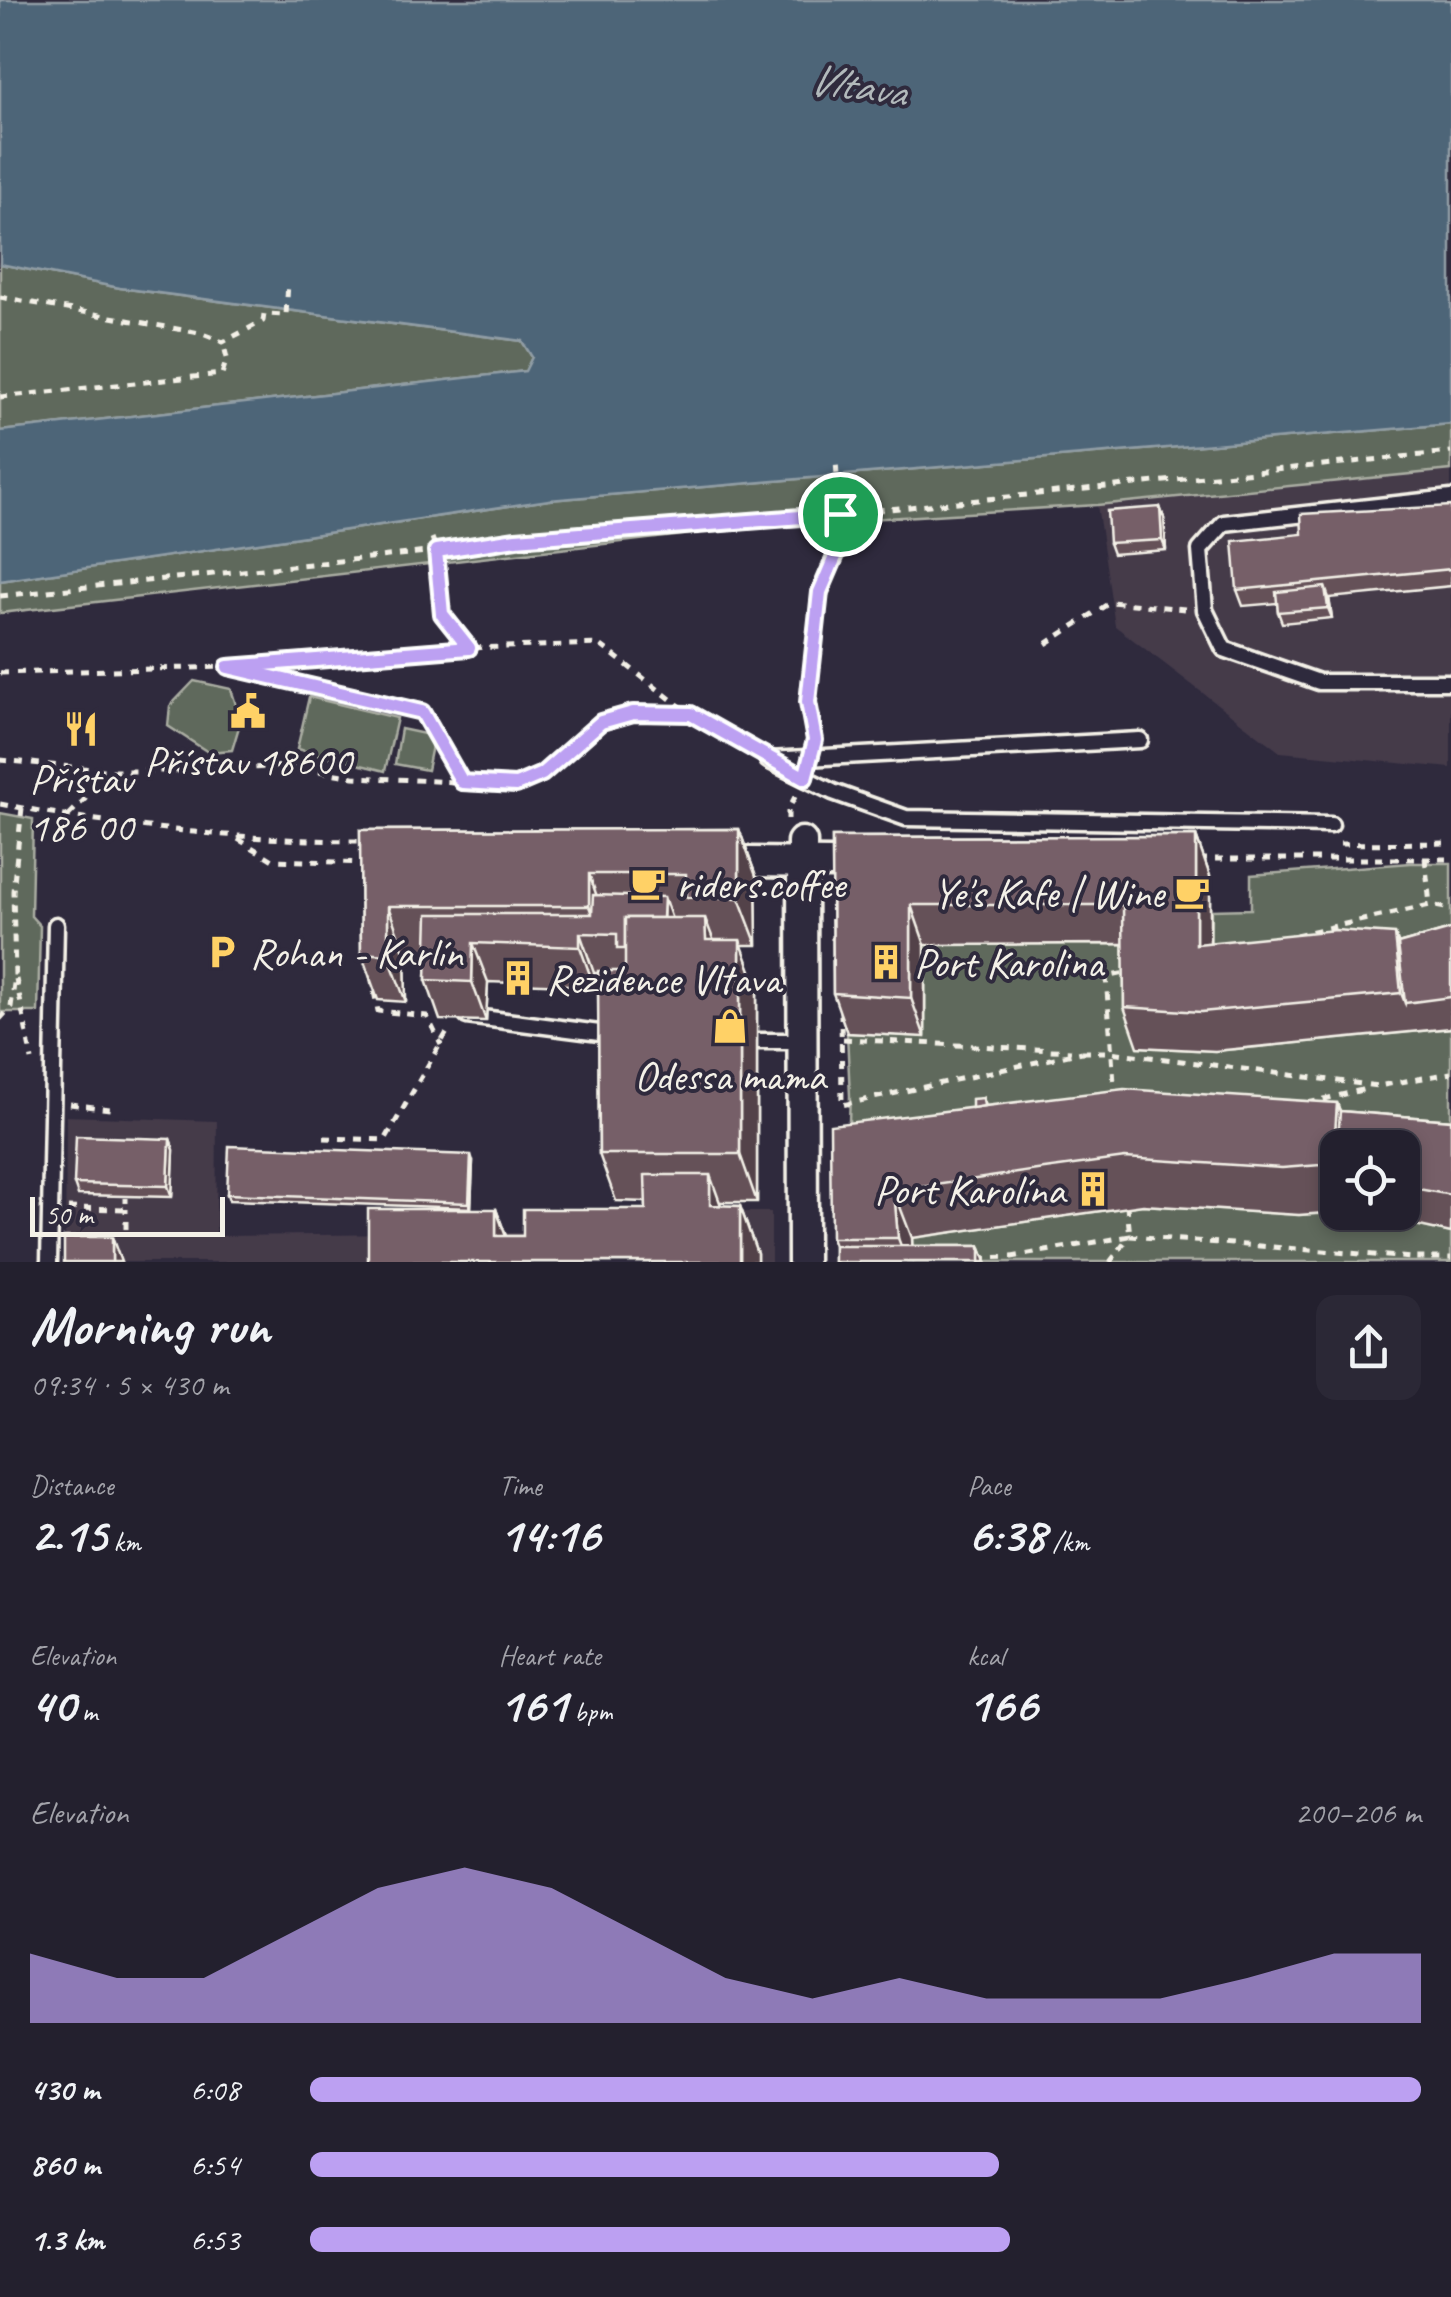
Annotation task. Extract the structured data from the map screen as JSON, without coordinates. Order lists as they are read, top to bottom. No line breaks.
{"water":["Vltava"],"places":{"public building":["Přístav 18600"],"restaurant":["Přístav 186 00"],"cafe":["riders.coffee","Ye's Kafe | Wine"],"parking":["Rohan - Karlín"],"building":["Port Karolina","Rezidence Vltava","Port Karolína"],"shop":["Odessa mama"]},"scale_bar":"50 m","page":{"scale":"50 m","heading":["Morning run","09:34 · 5 × 430 m"],"stats":[["Distance","2.15 km"],["Time","14:16"],["Pace","6:38 /km"],["Elevation","40 m"],["Heart rate","161 bpm"],["kcal","166"]],"chart":["Elevation","200–206 m"],"list":[{"name":"430 m","note":"6:08"},{"name":"860 m","note":"6:54"},{"name":"1.3 km","note":"6:53"}]}}
